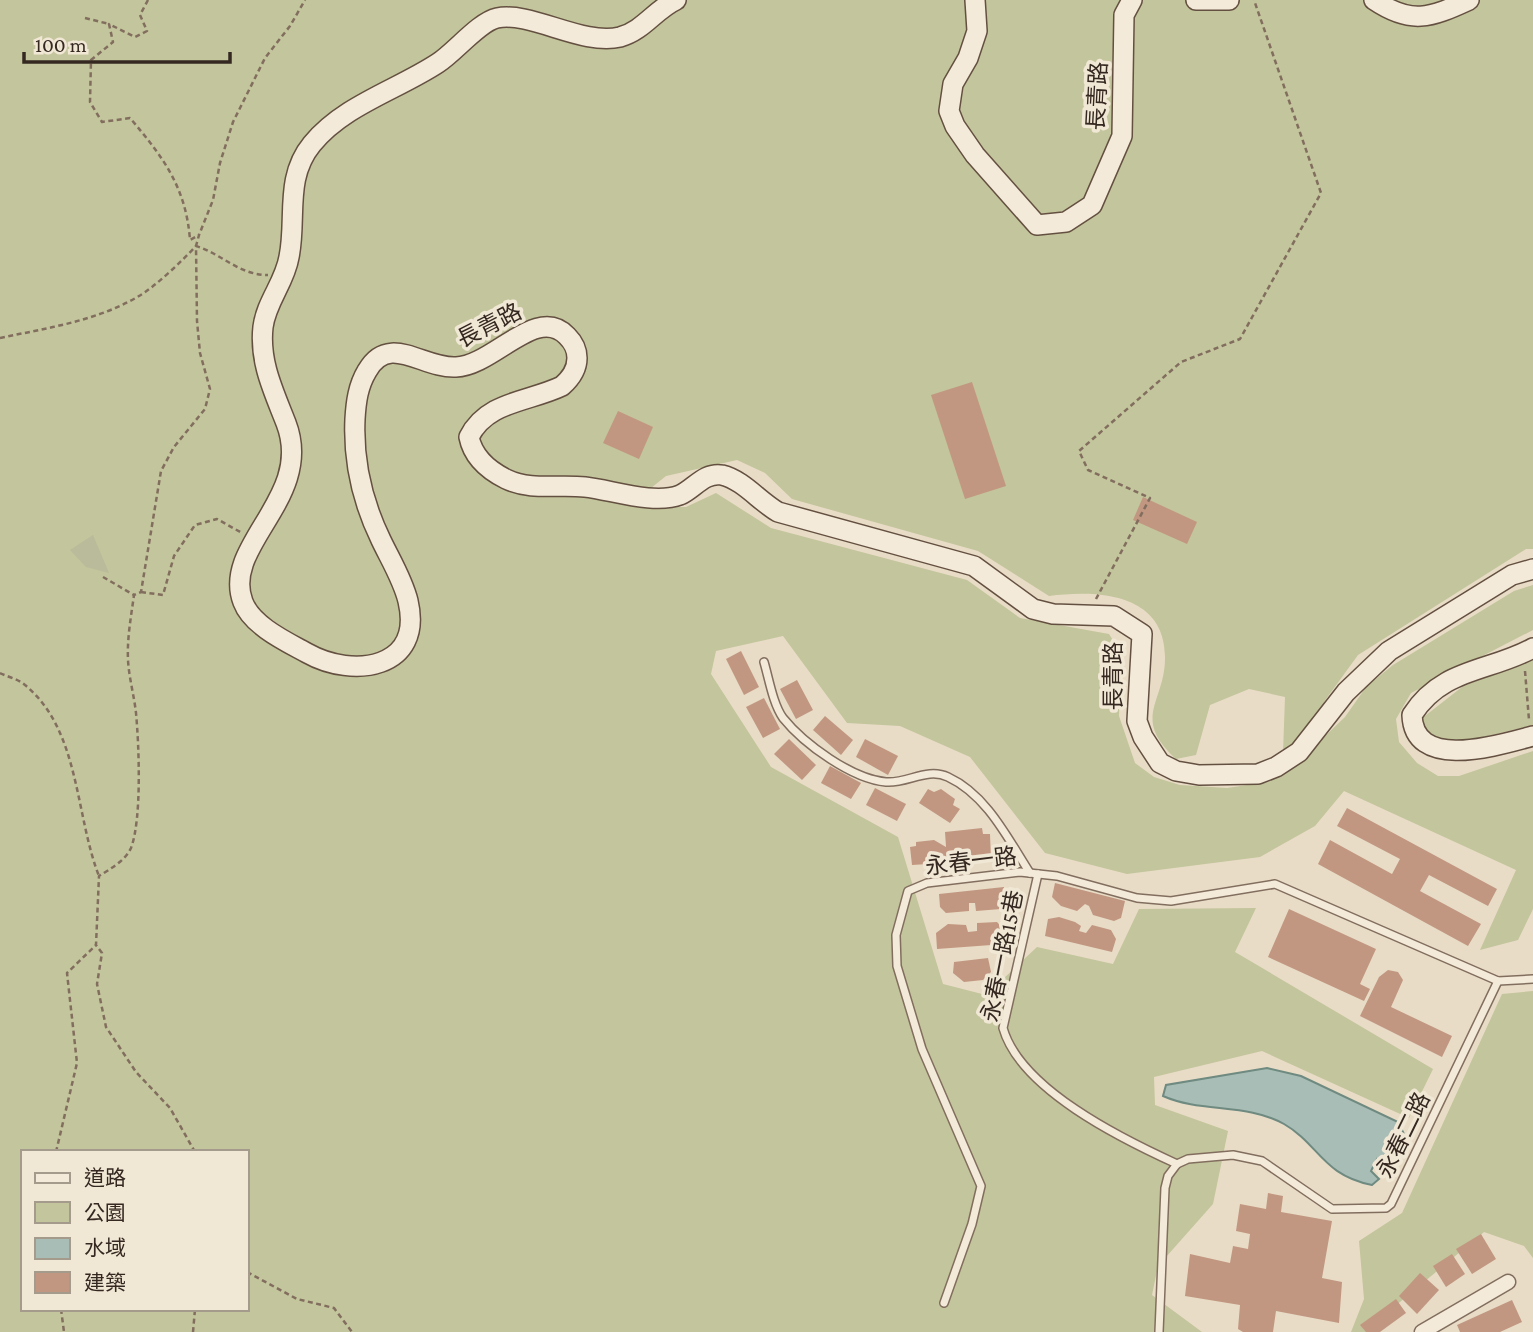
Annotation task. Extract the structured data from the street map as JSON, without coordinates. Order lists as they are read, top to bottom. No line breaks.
{"streets":{"street":["長青路"],"lane":["永春一路","永春一路15巷","永春二路"]},"crossings":[["永春一路","永春一路15巷"],["永春一路","永春二路"],["永春一路15巷","永春二路"]],"legend":["道路","公園","水域","建築"],"scale_bar":"100 m"}
